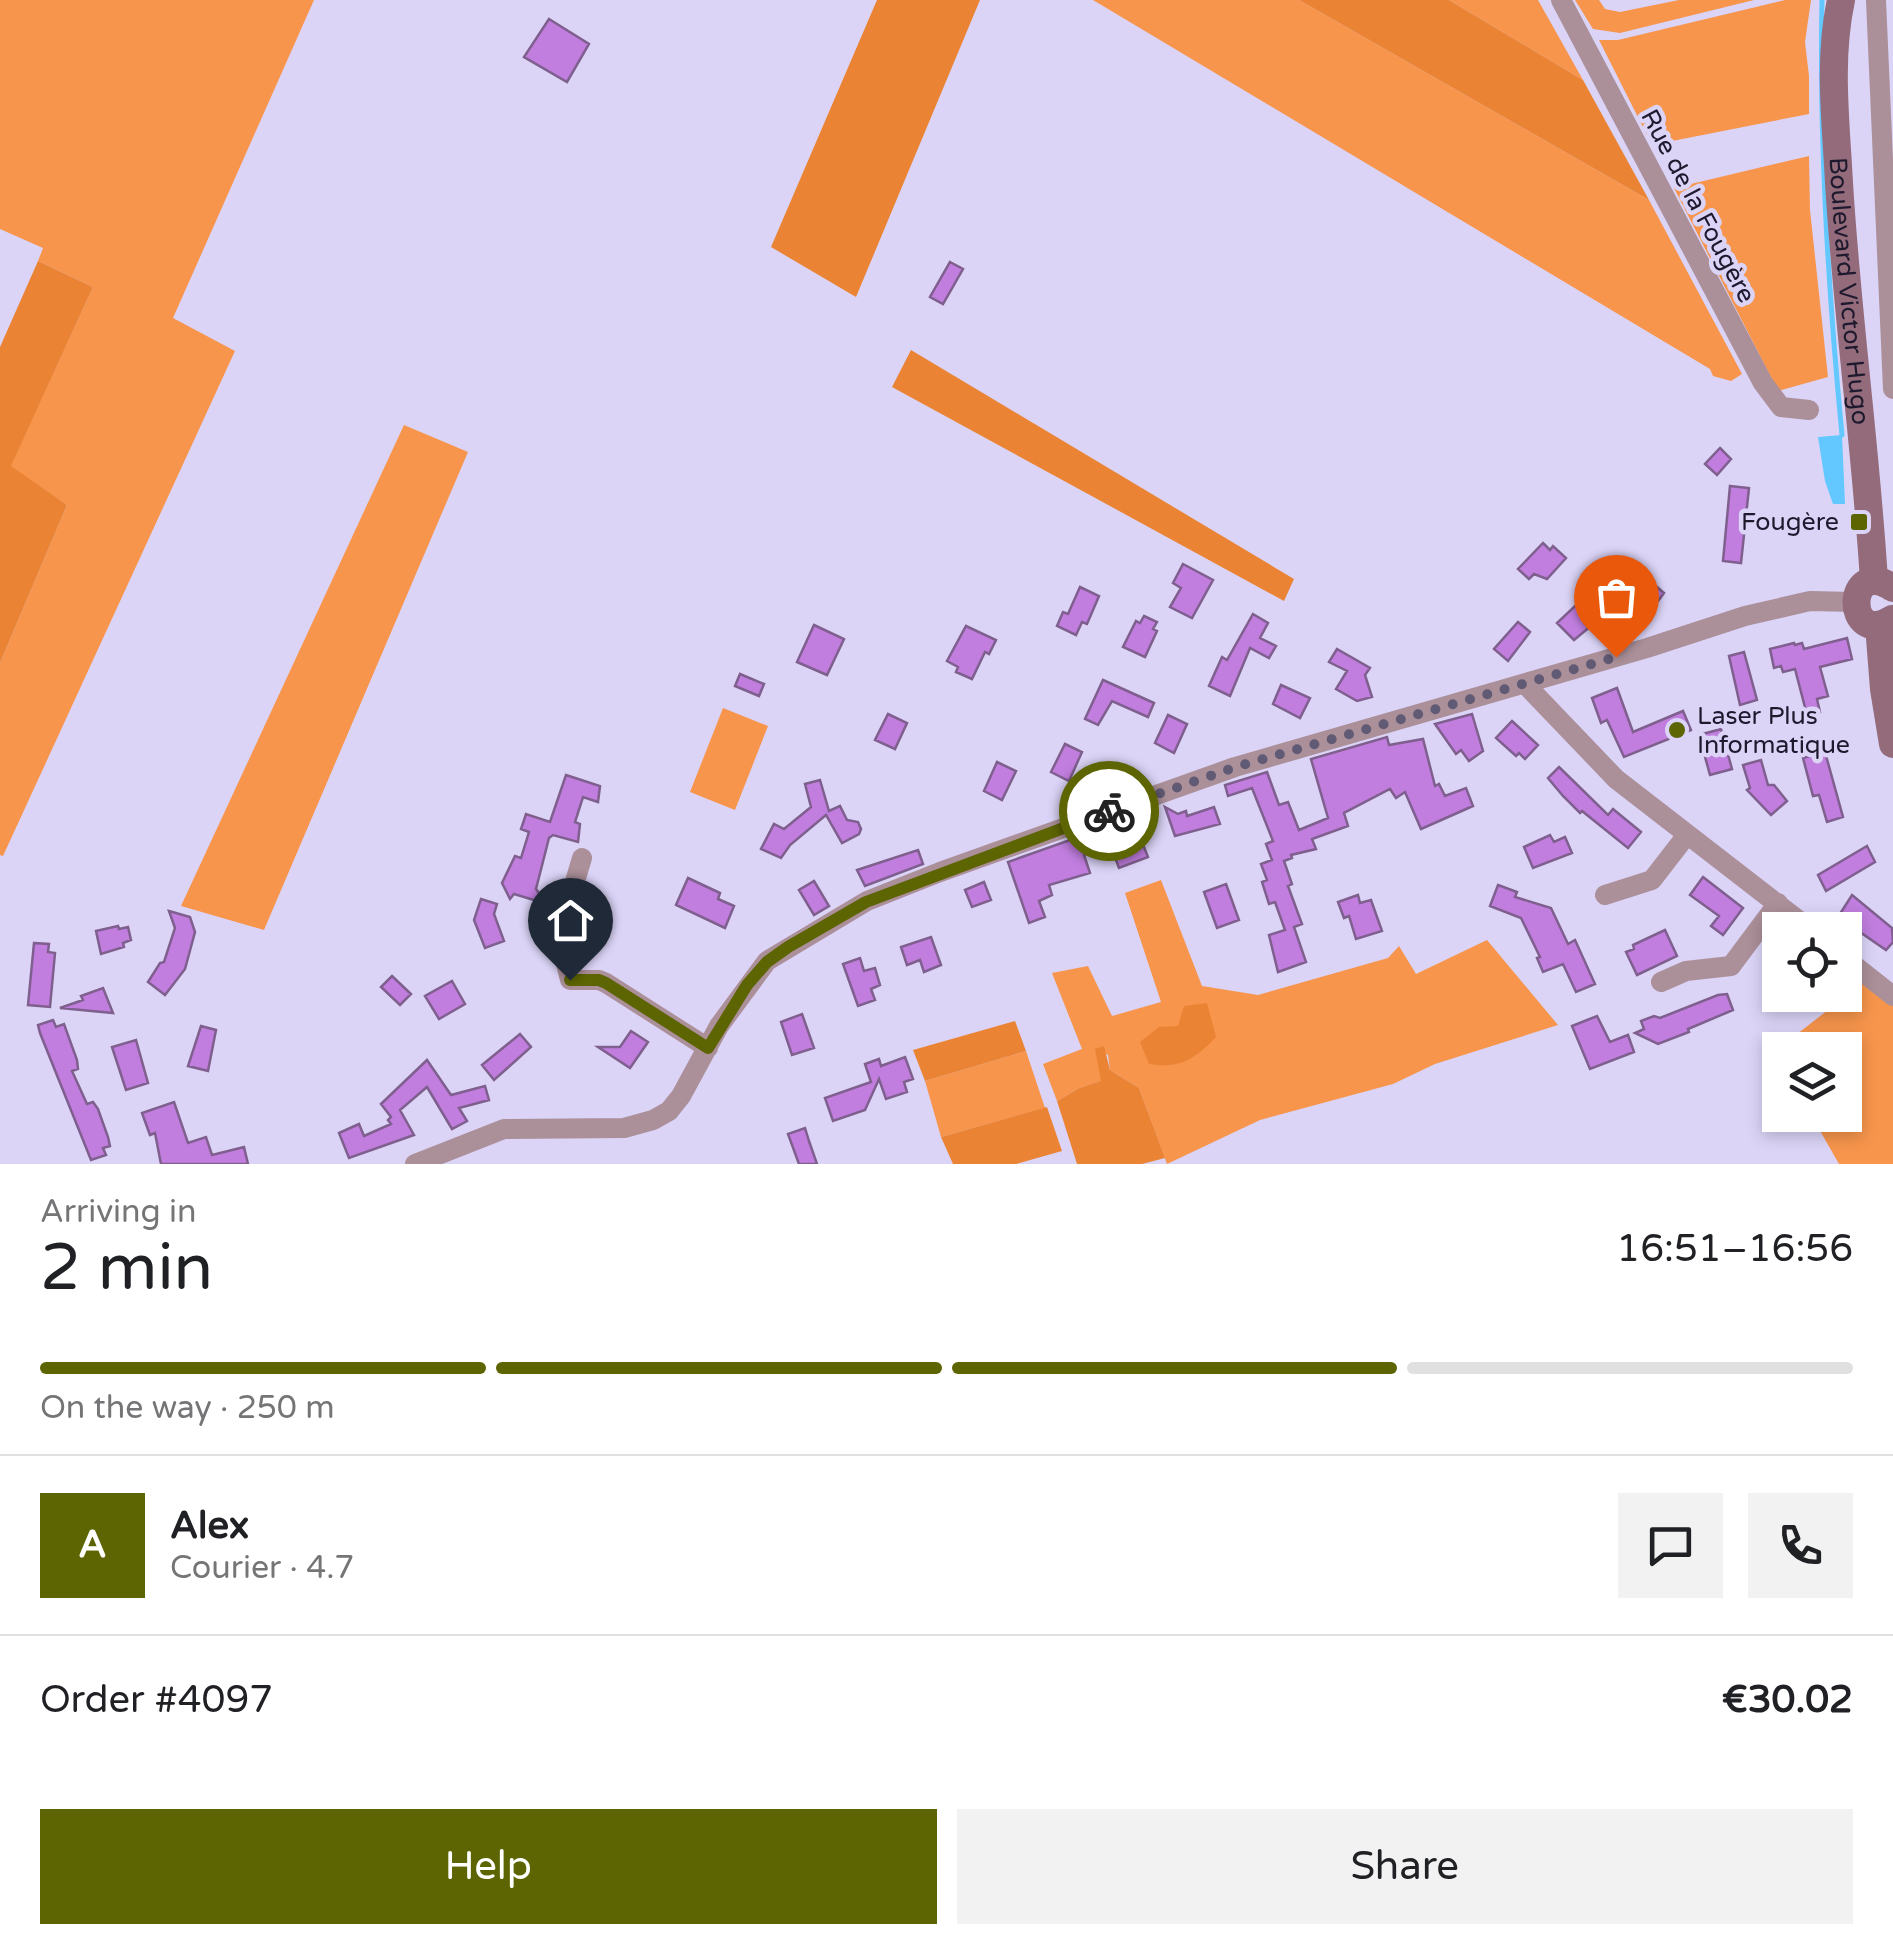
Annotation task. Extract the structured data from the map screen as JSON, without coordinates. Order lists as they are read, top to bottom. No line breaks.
{"streets":{"main road":["Boulevard Victor Hugo"],"street":["Rue de la Fougère"]},"places":{"transit":["Fougère"],"other":["Laser Plus Informatique"]},"page":{"heading":["2 min","Arriving in","16:51–16:56"],"panel":["Alex","Courier · 4.7","Order #4097","€30.02"],"bar":"On the way · 250 m","round":"A","buttons":["Help","Share"]}}
